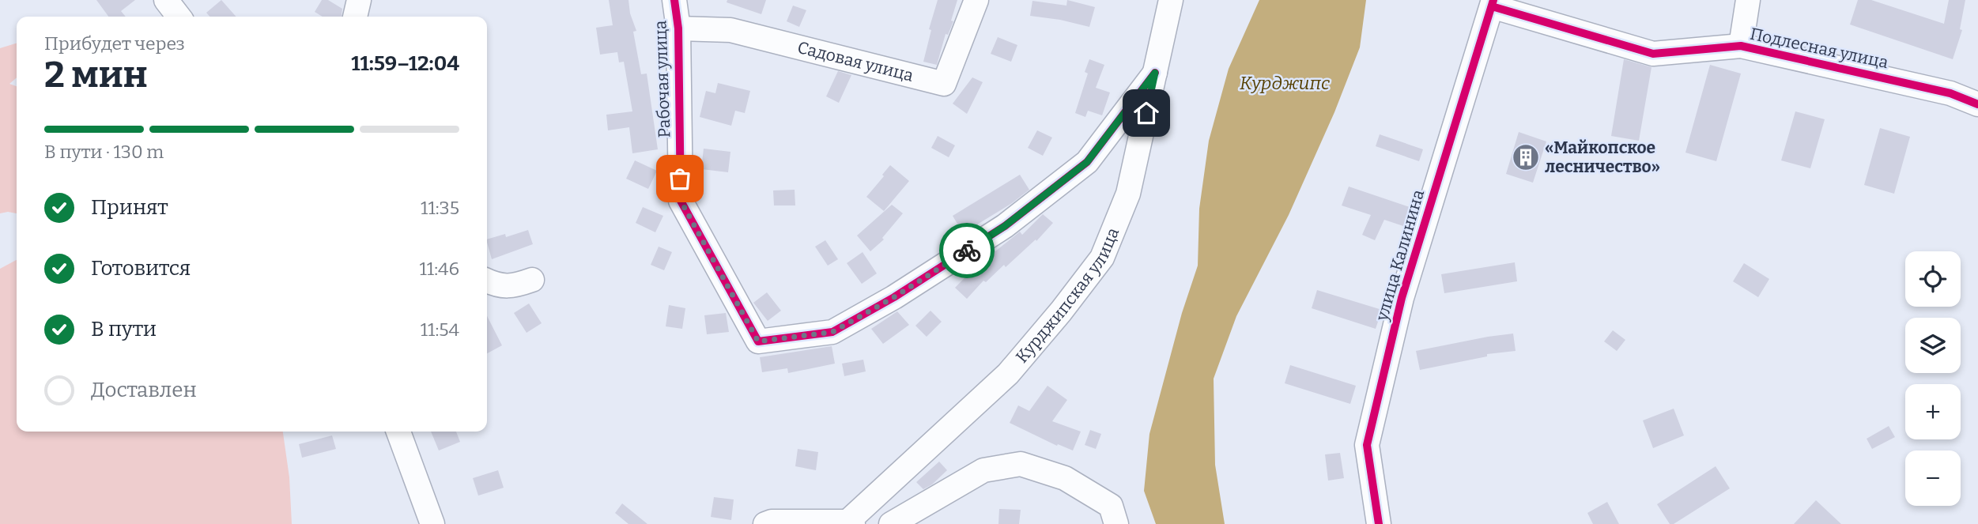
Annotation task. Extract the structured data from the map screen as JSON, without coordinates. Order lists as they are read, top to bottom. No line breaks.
{"streets":{"street":["Подлесная улица","Садовая улица","Рабочая улица","улица Калинина","Курджипская улица"]},"crossings":[["Подлесная улица","улица Калинина"],["Садовая улица","Рабочая улица"],["Рабочая улица","Курджипская улица"]],"water":["Курджипс"],"places":{"building":["«Майкопское лесничество»"]},"page":{"heading":["2 мин","Прибудет через","11:59–12:04"],"bar":"В пути · 130 m","list":[["Принят","11:35"],["Готовится","11:46"],["В пути","11:54"],"Доставлен"],"map_buttons":["+","−"]}}
